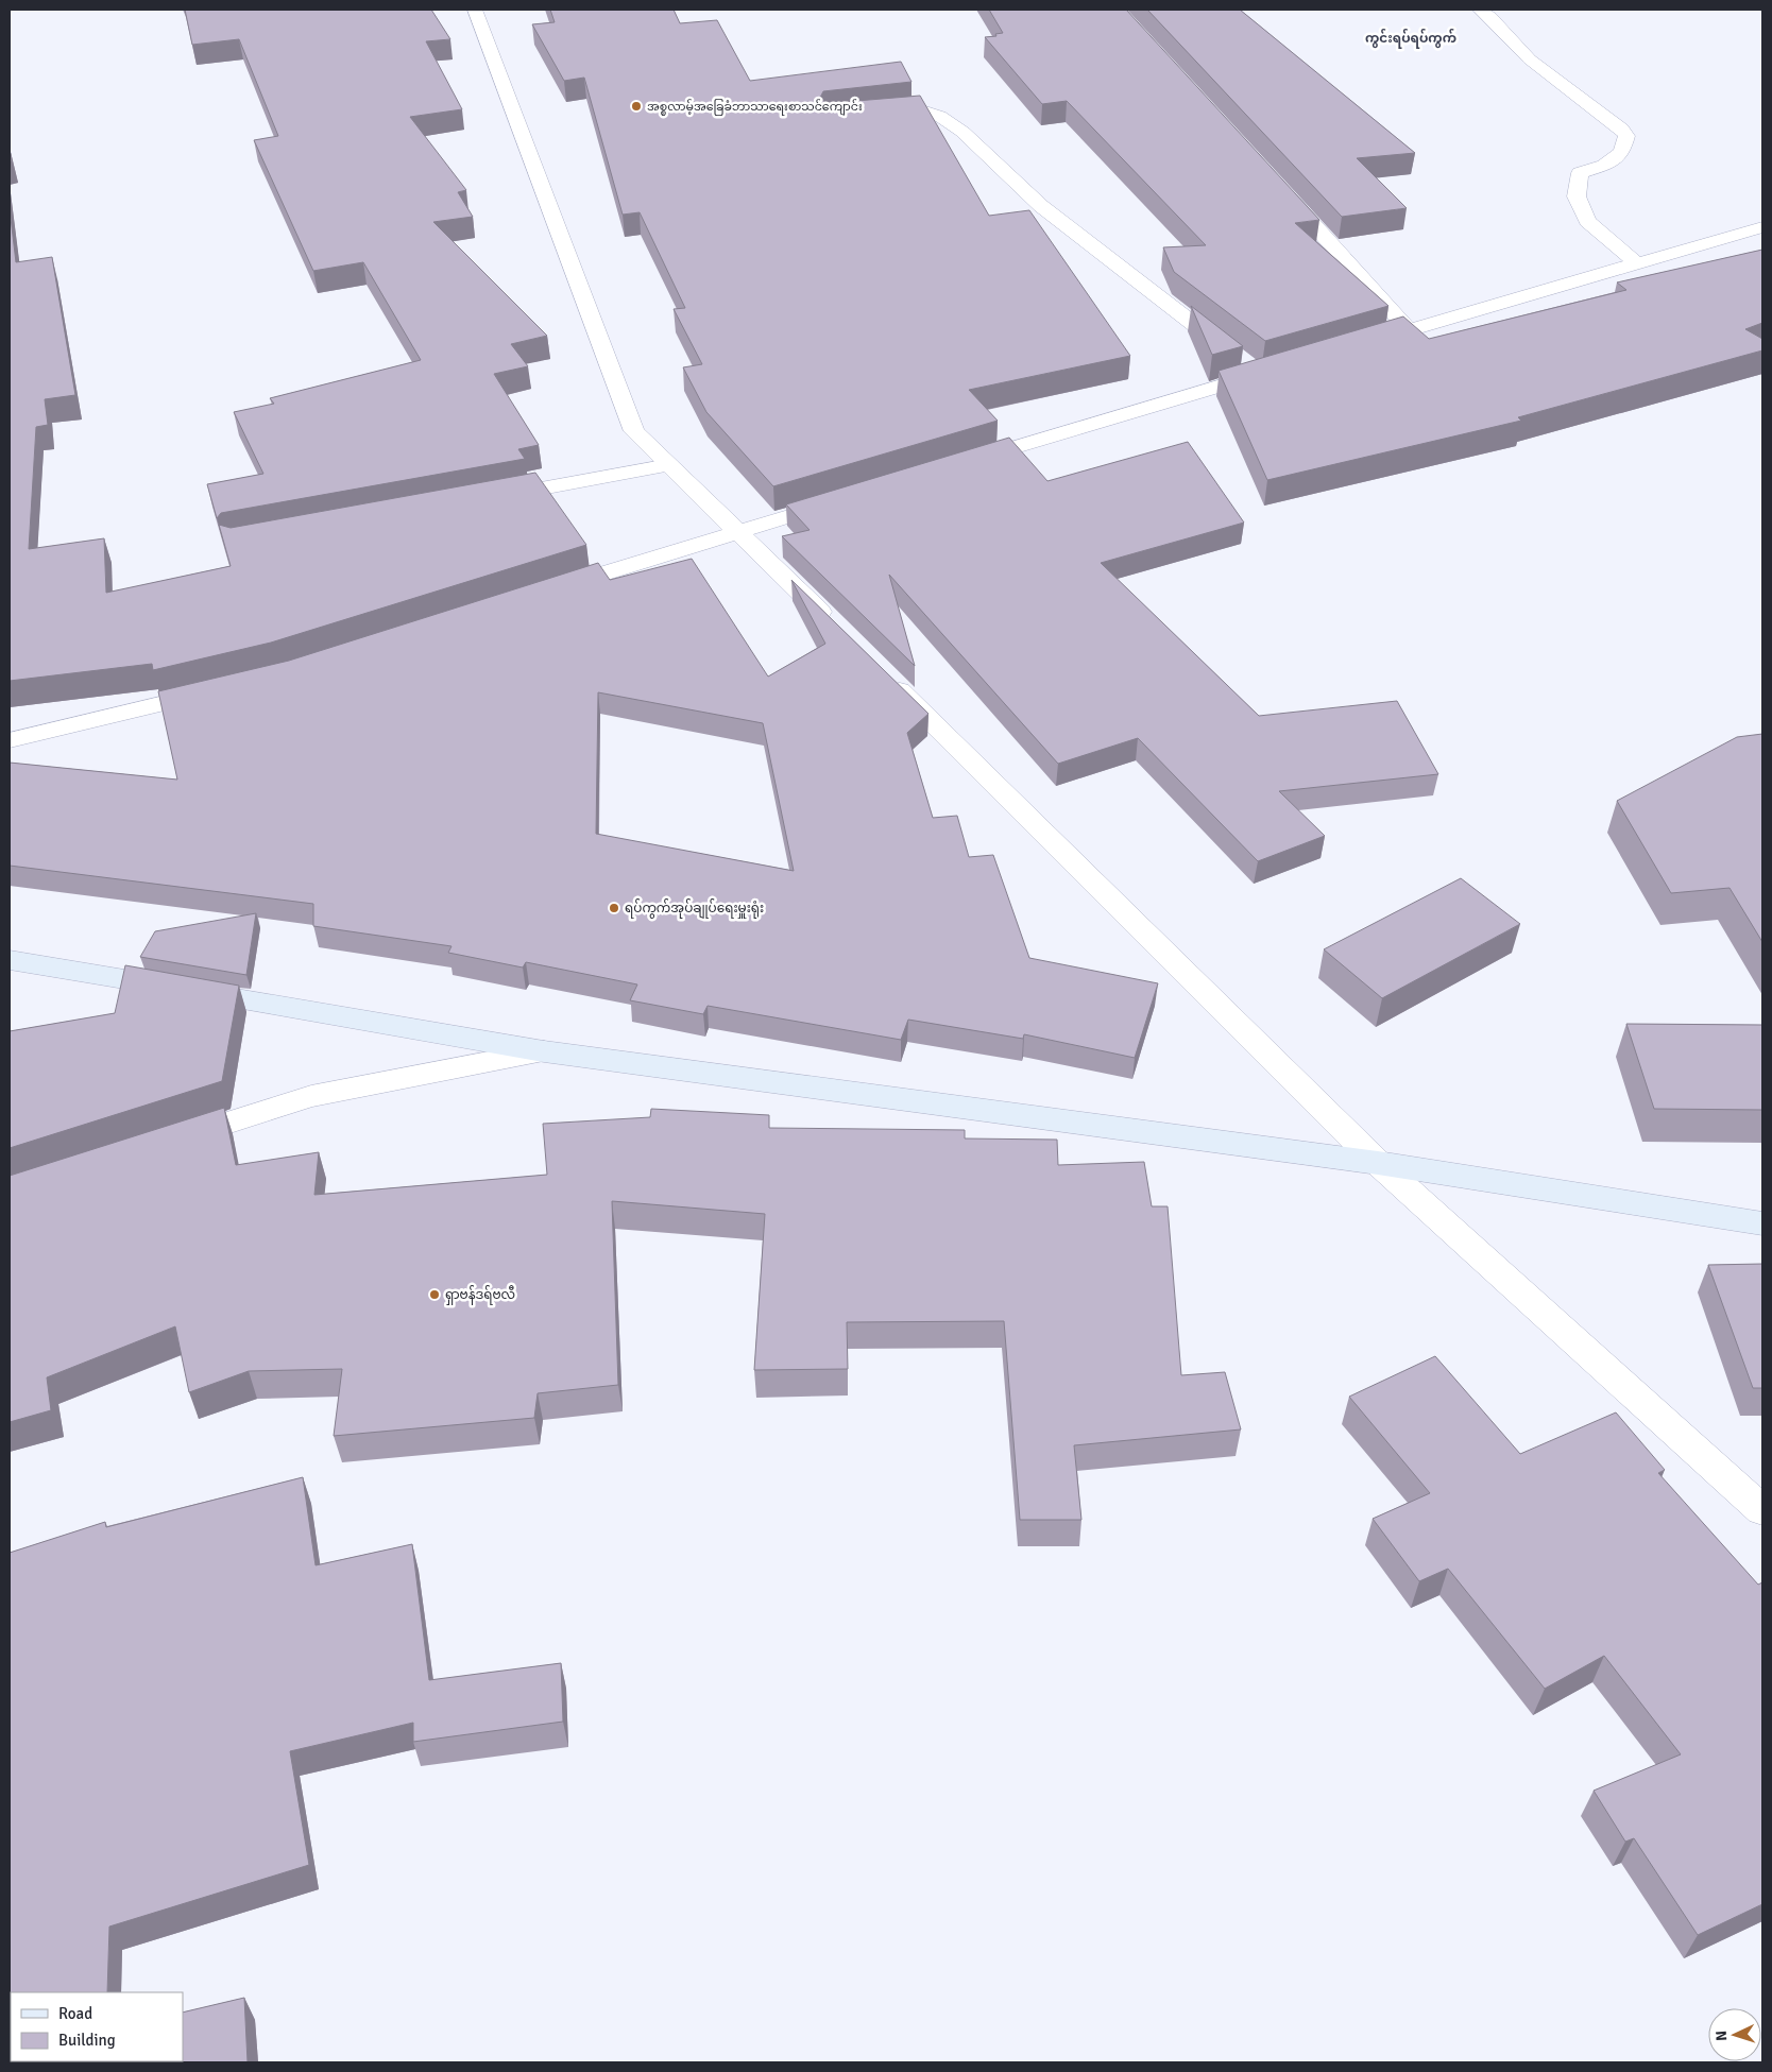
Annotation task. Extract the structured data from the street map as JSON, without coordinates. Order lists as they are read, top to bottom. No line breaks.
{"districts":["ကွင်းရပ်ရပ်ကွက်"],"places":["အစ္စလာမ့်အခြေခံဘာသာရေးစာသင်ကျောင်း","ရပ်ကွက်အုပ်ချုပ်ရေးမှူးရုံး","ရှာဗန်ဒရ်ဗလီ"],"legend":["Road","Building"],"north":"left"}
